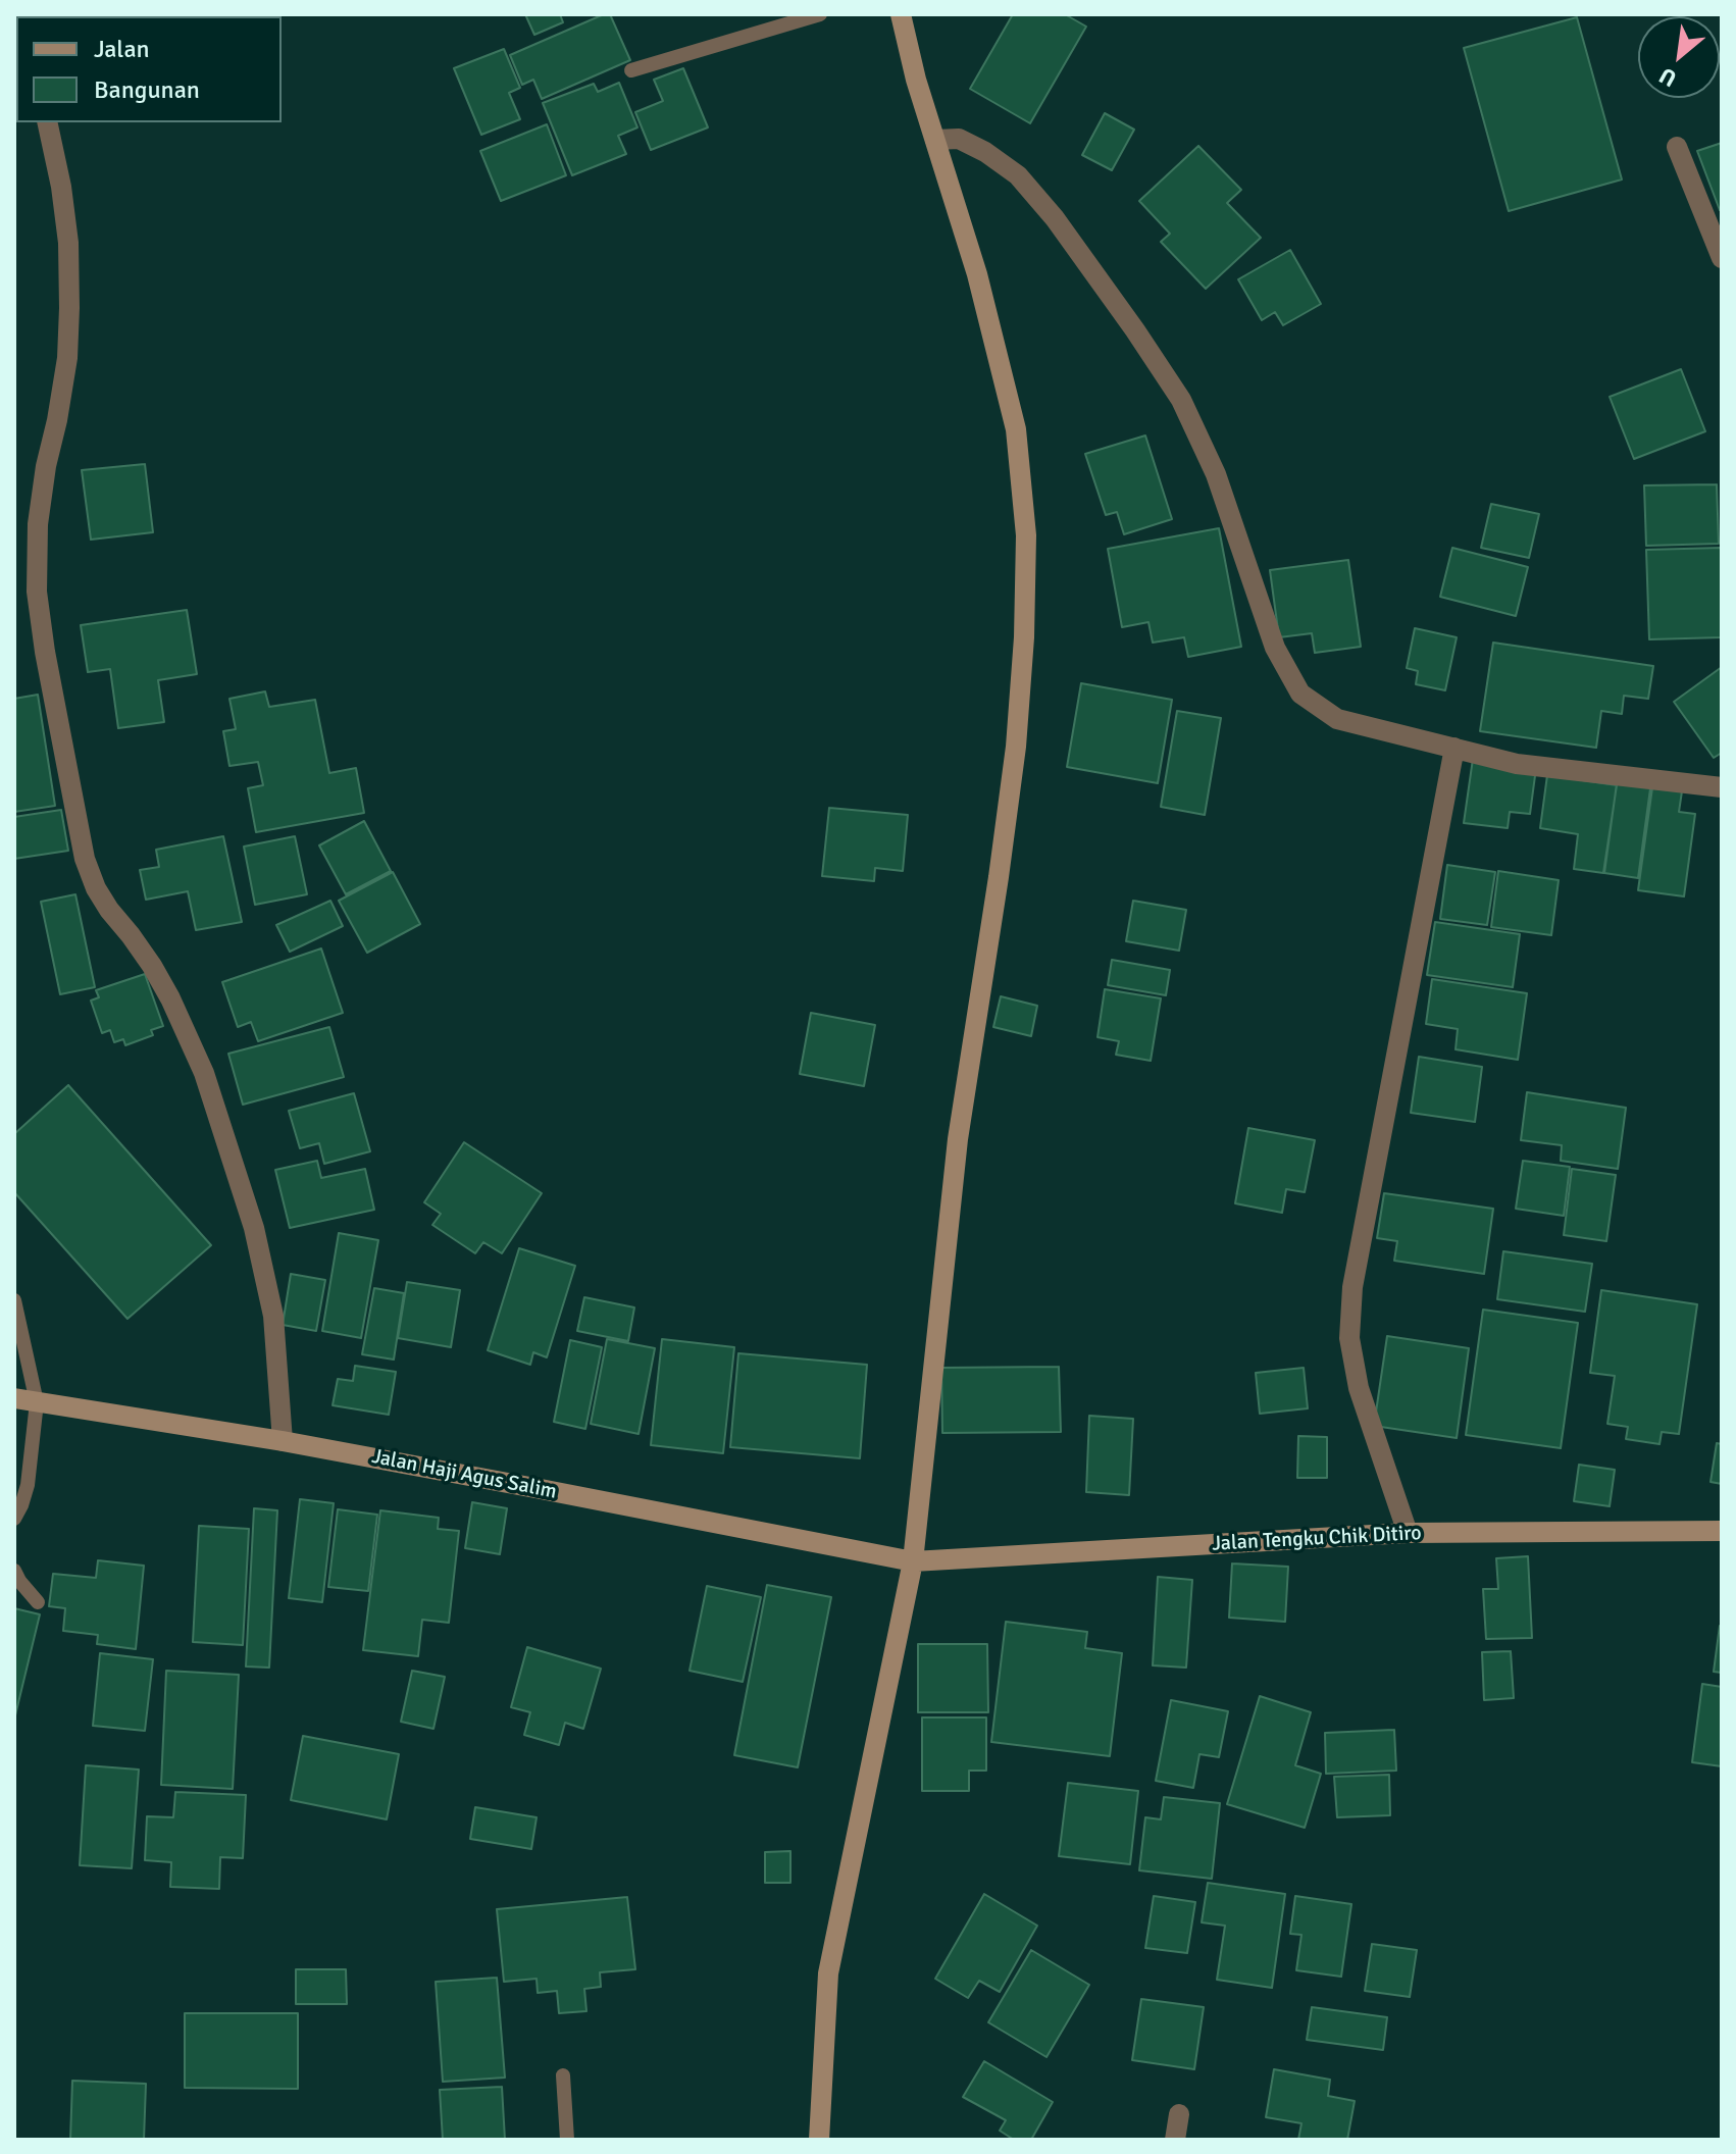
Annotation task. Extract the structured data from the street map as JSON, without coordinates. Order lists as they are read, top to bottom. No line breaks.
{"streets":{"street":["Jalan Haji Agus Salim","Jalan Tengku Chik Ditiro"]},"crossings":[["Jalan Haji Agus Salim","Jalan Tengku Chik Ditiro"]],"legend":["Jalan","Bangunan"],"north":"bottom left"}
